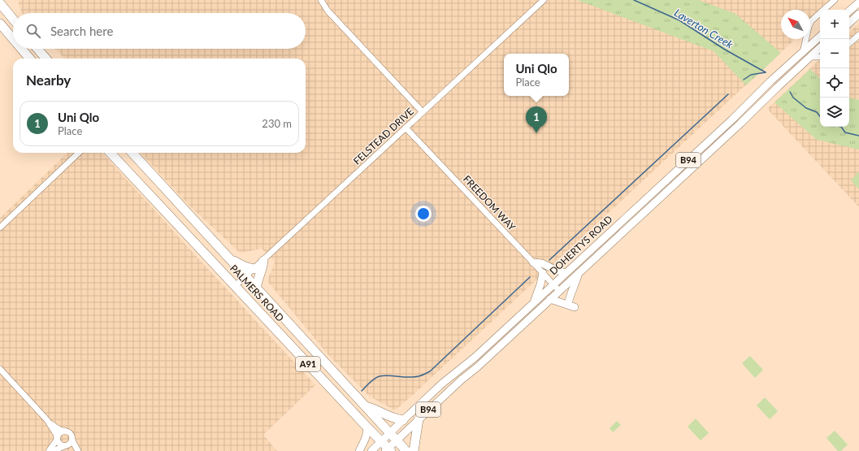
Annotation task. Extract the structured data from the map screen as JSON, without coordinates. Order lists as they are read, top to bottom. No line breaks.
{"streets":{"highway":["PALMERS ROAD","A91"],"main road":["B94","DOHERTYS ROAD"],"street":["FELSTEAD DRIVE","FREEDOM WAY"]},"crossings":[["FELSTEAD DRIVE","FREEDOM WAY"],["FELSTEAD DRIVE","PALMERS ROAD"],["FREEDOM WAY","DOHERTYS ROAD"],["DOHERTYS ROAD","PALMERS ROAD"]],"water":["Laverton Creek"],"north":"top left","page":{"map_buttons":["+","−"],"search":"Search here","popup":["Uni Qlo","Place"],"heading":"Nearby","list":[{"mark":"1","name":"Uni Qlo","note":"Place","value":"230 m"}],"pins":"1"}}
